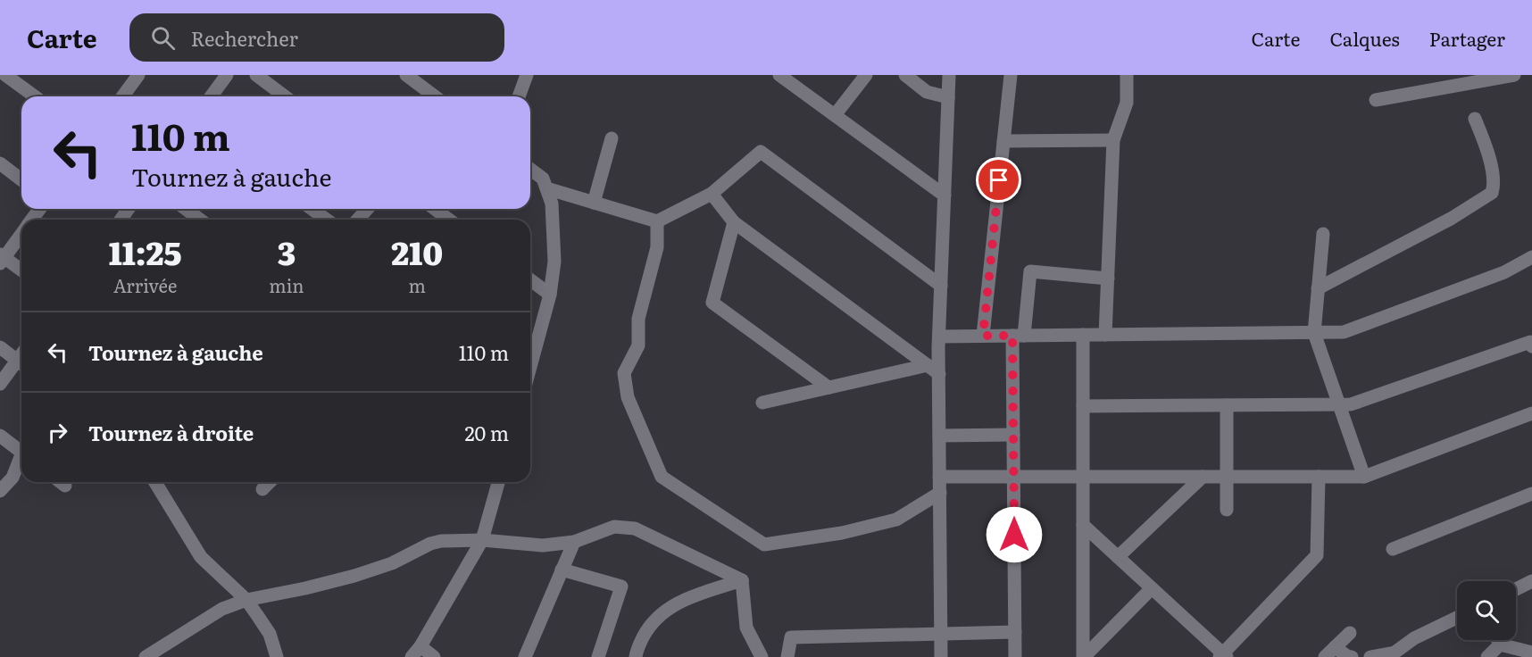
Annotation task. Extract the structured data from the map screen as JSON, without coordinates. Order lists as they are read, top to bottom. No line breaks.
{"page":{"header":"Carte","search":"Rechercher","nav":["Carte","Calques","Partager"],"turn":["110 m","Tournez à gauche"],"eta":["11:25","Arrivée","3","min","210","m"],"list":[{"name":"Tournez à gauche","value":"110 m"},{"name":"Tournez à droite","value":"20 m"}]}}
